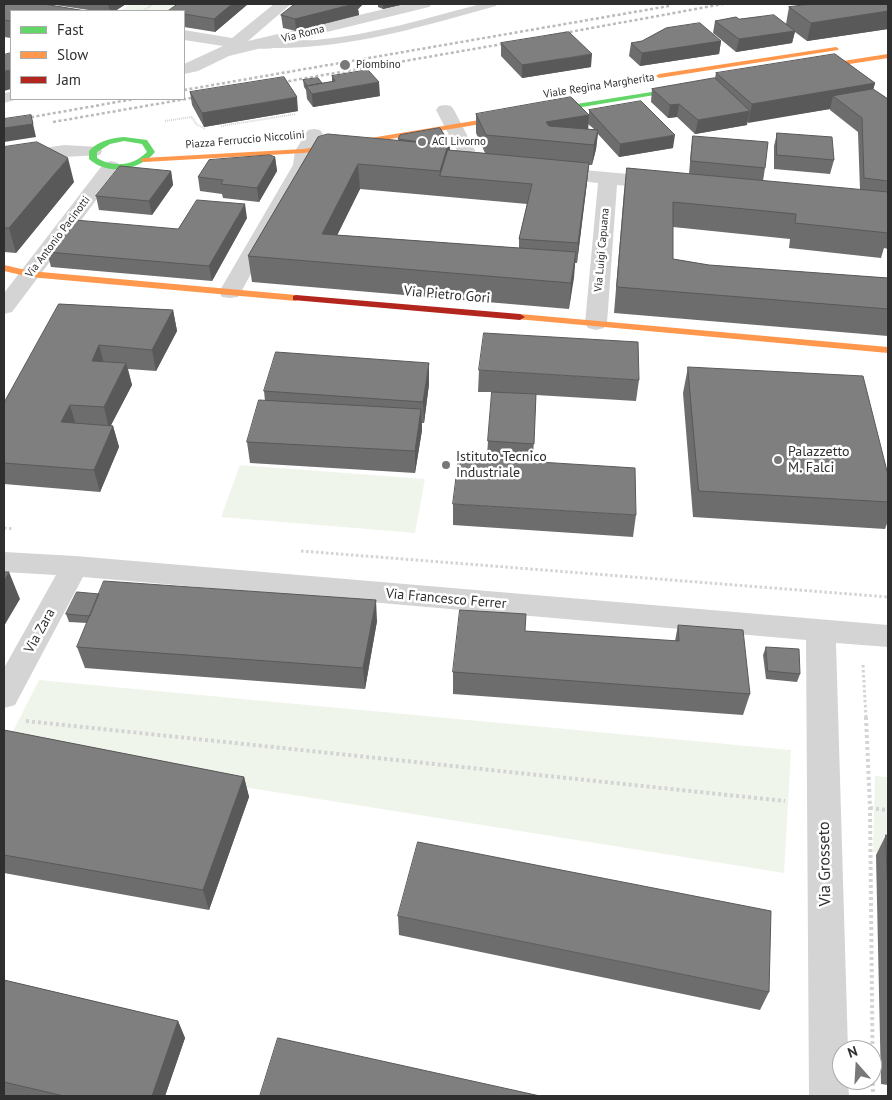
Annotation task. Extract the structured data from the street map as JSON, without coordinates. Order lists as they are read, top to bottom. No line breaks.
{"streets":{"street":["Via Roma","Viale Regina Margherita","Piazza Ferruccio Niccolini","Via Antonio Pacinotti","Via Luigi Capuana","Via Pietro Gori","Via Francesco Ferrer","Via Zara","Via Grosseto"]},"crossings":[["Viale Regina Margherita","Piazza Ferruccio Niccolini"],["Piazza Ferruccio Niccolini","Via Antonio Pacinotti"],["Via Antonio Pacinotti","Via Pietro Gori"],["Via Luigi Capuana","Via Pietro Gori"],["Via Francesco Ferrer","Via Zara"],["Via Francesco Ferrer","Via Grosseto"]],"places":["Piombino","ACI Livorno","Palazzetto M. Falci","Istituto Tecnico Industriale"],"legend":["Fast","Slow","Jam"],"north":"top"}
